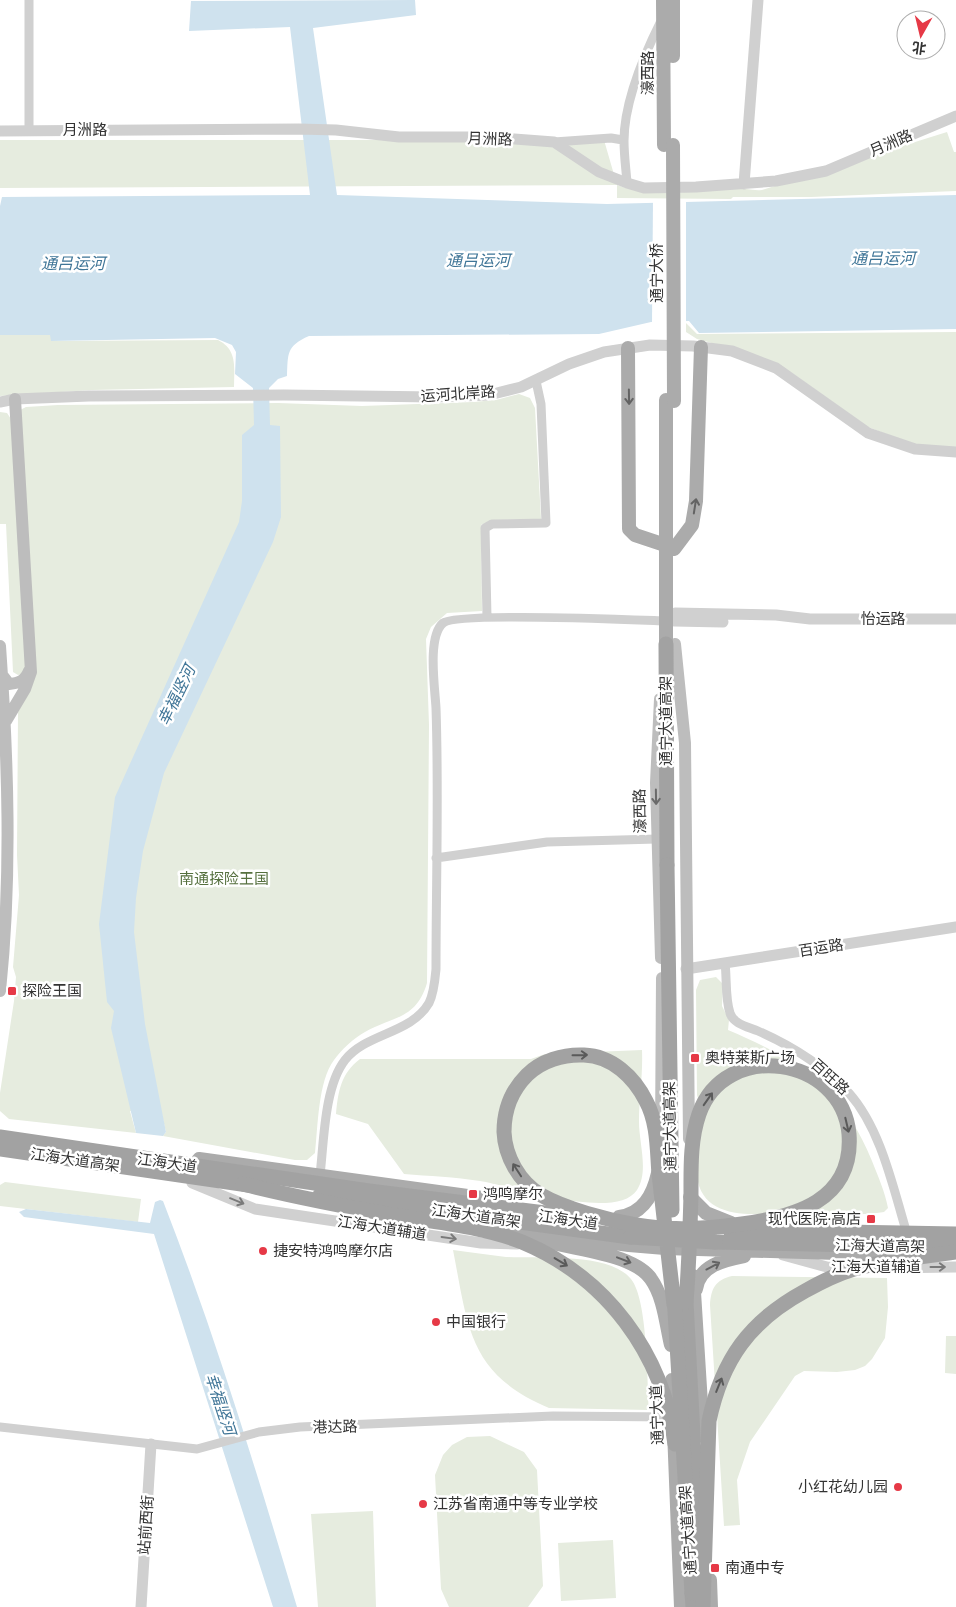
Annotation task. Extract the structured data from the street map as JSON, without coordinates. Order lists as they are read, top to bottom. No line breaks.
{"streets":{"highway":["通宁大道高架","江海大道高架"],"main road":["濠西路","通宁大桥","江海大道","通宁大道"],"street":["月洲路","运河北岸路","怡运路","百运路","百旺路","江海大道辅道","港达路","站前西街"]},"crossings":[["濠西路","通宁大桥"],["濠西路","怡运路"],["濠西路","通宁大道高架"],["濠西路","百运路"],["濠西路","江海大道"],["濠西路","通宁大道"],["百运路","百旺路"],["百旺路","江海大道"],["江海大道","江海大道辅道"],["江海大道","通宁大道"],["通宁大道","港达路"],["港达路","站前西街"]],"one_way":["江海大道辅道"],"water":["通吕运河","幸福竖河"],"parks":["南通探险王国"],"places":{"transit":["探险王国","奥特莱斯广场","鸿鸣摩尔","现代医院·高店","南通中专"],"other":["捷安特鸿鸣摩尔店","中国银行","小红花幼儿园","江苏省南通中等专业学校"]},"north":"bottom"}
